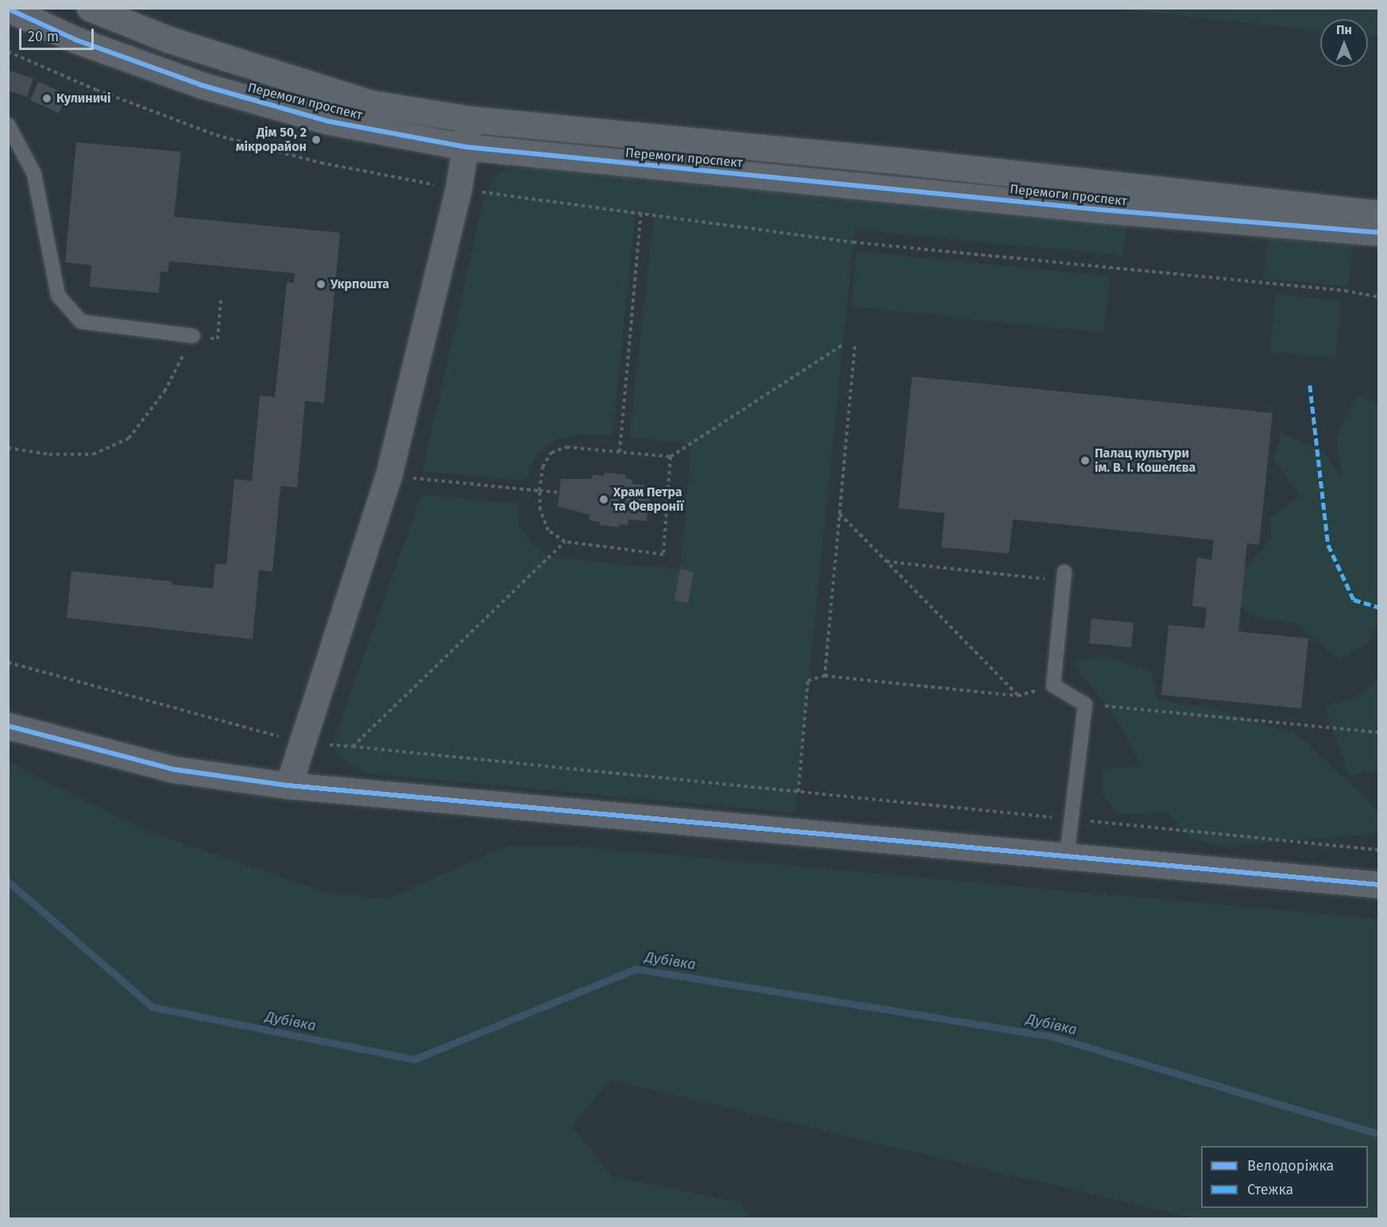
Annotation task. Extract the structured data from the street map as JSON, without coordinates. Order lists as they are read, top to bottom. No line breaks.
{"streets":{"street":["Перемоги проспект"]},"water":["Дубівка"],"places":["Кулиничі","Дім 50, 2 мікрорайон","Укрпошта","Палац культури ім. В. І. Кошелєва","Храм Петра та Февронії"],"legend":["Велодоріжка","Стежка"],"scale_bar":"20 m","north":"top"}
